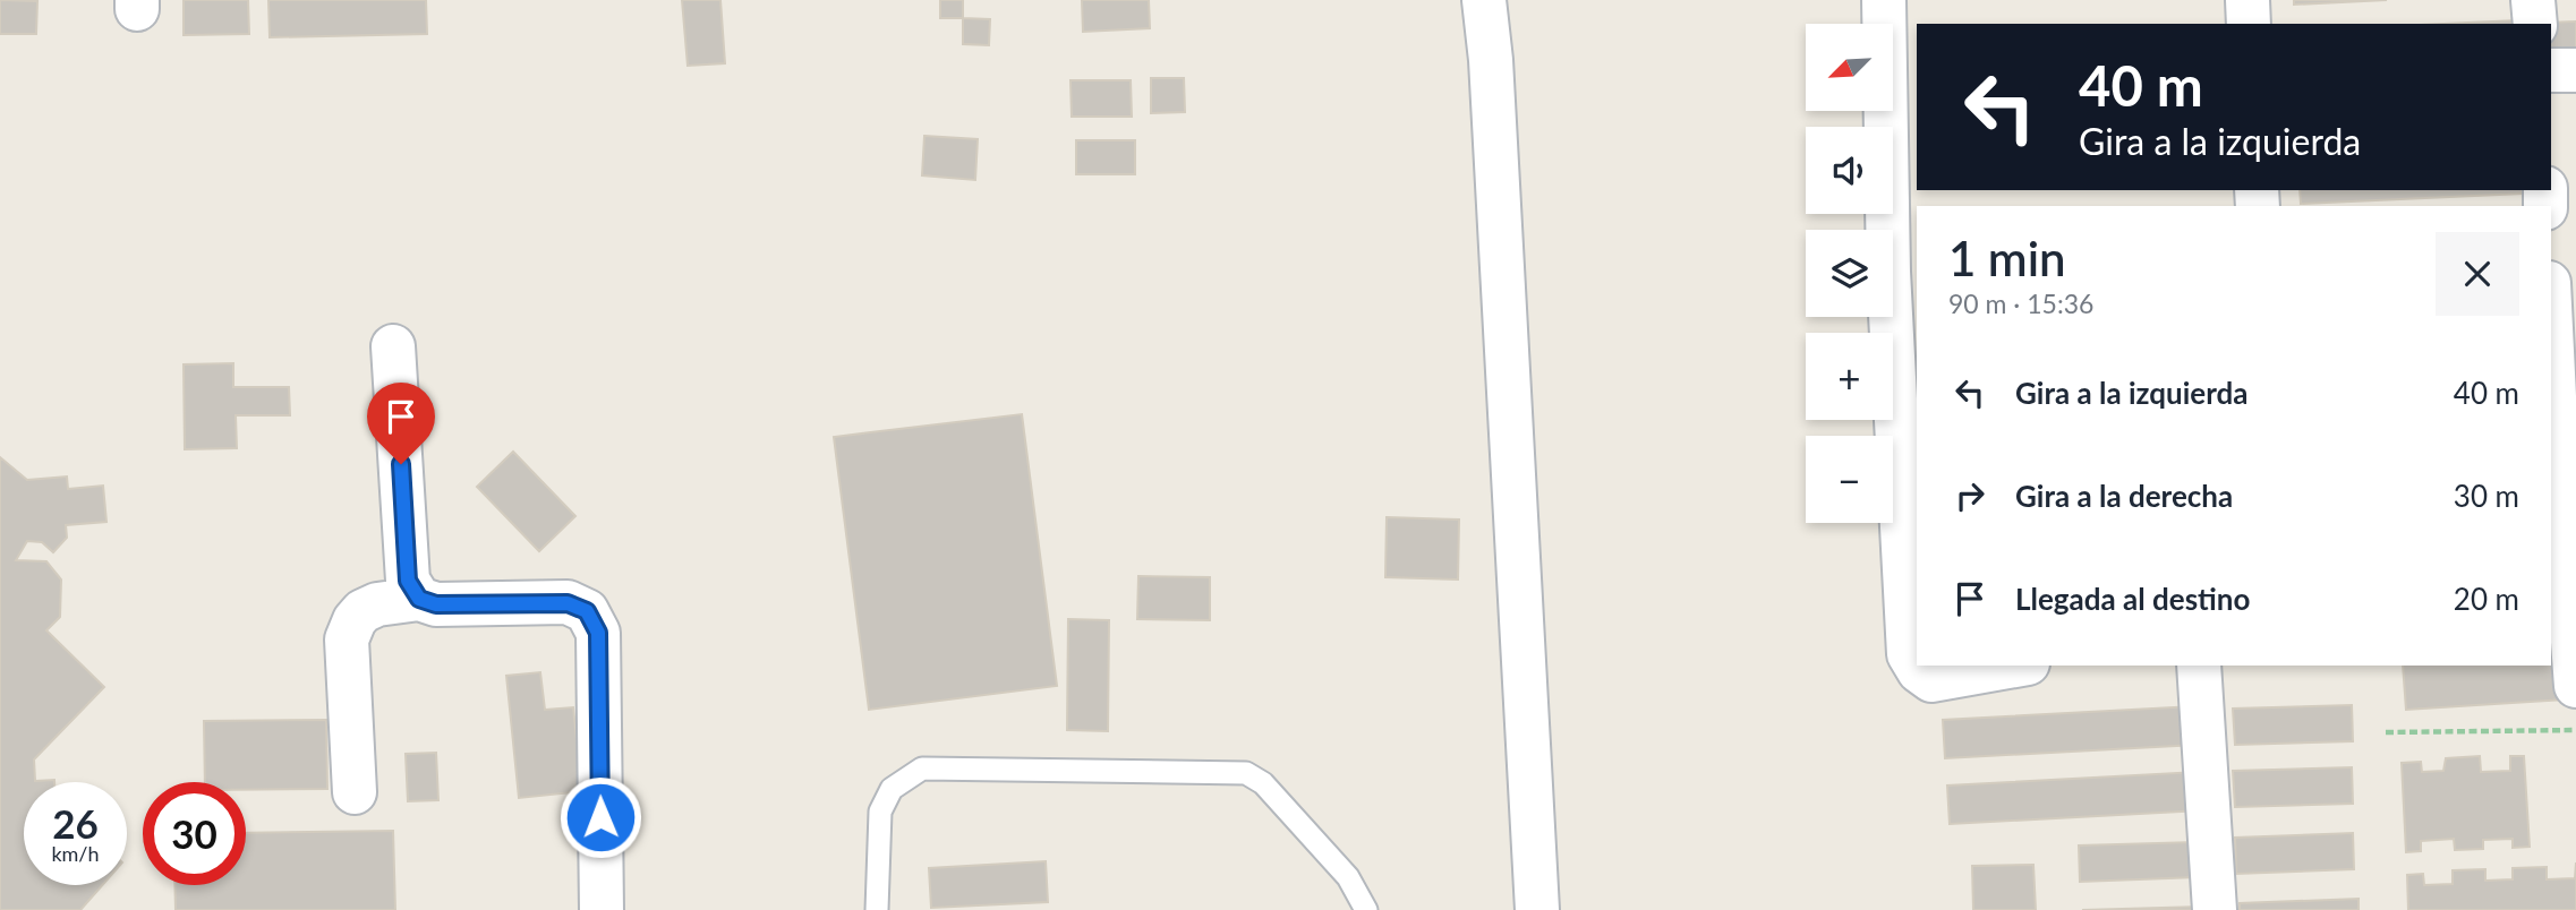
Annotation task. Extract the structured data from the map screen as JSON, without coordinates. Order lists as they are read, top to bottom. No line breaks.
{"north":"bottom left","page":{"map_buttons":["+","−"],"turn":["40 m","Gira a la izquierda"],"heading":["1 min","90 m · 15:36"],"list":[{"name":"Gira a la izquierda","value":"40 m"},{"name":"Gira a la derecha","value":"30 m"},{"name":"Llegada al destino","value":"20 m"}],"speed":"26 km/h","limit":"30"}}
